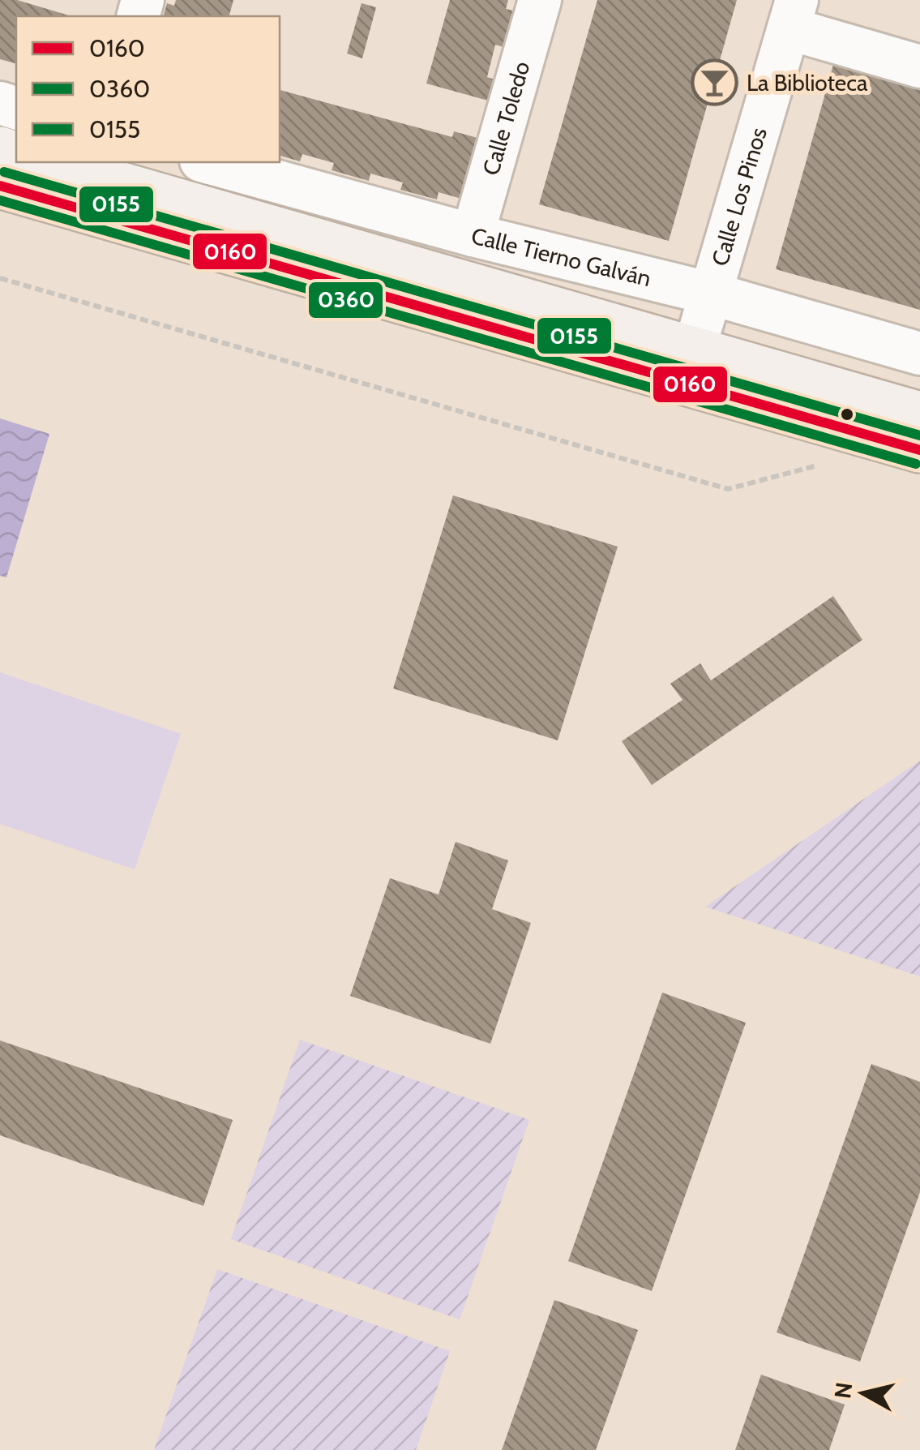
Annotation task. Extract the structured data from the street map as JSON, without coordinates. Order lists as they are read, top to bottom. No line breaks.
{"streets":{"street":["Calle Toledo","Calle Los Pinos","Calle Tierno Galván"]},"crossings":[["Calle Toledo","Calle Tierno Galván"],["Calle Los Pinos","Calle Tierno Galván"]],"places":{"bar":["La Biblioteca"]},"lines":["transit line 0155","transit line 0160","transit line 0360"],"legend":["0160","0360","0155"],"north":"left"}
